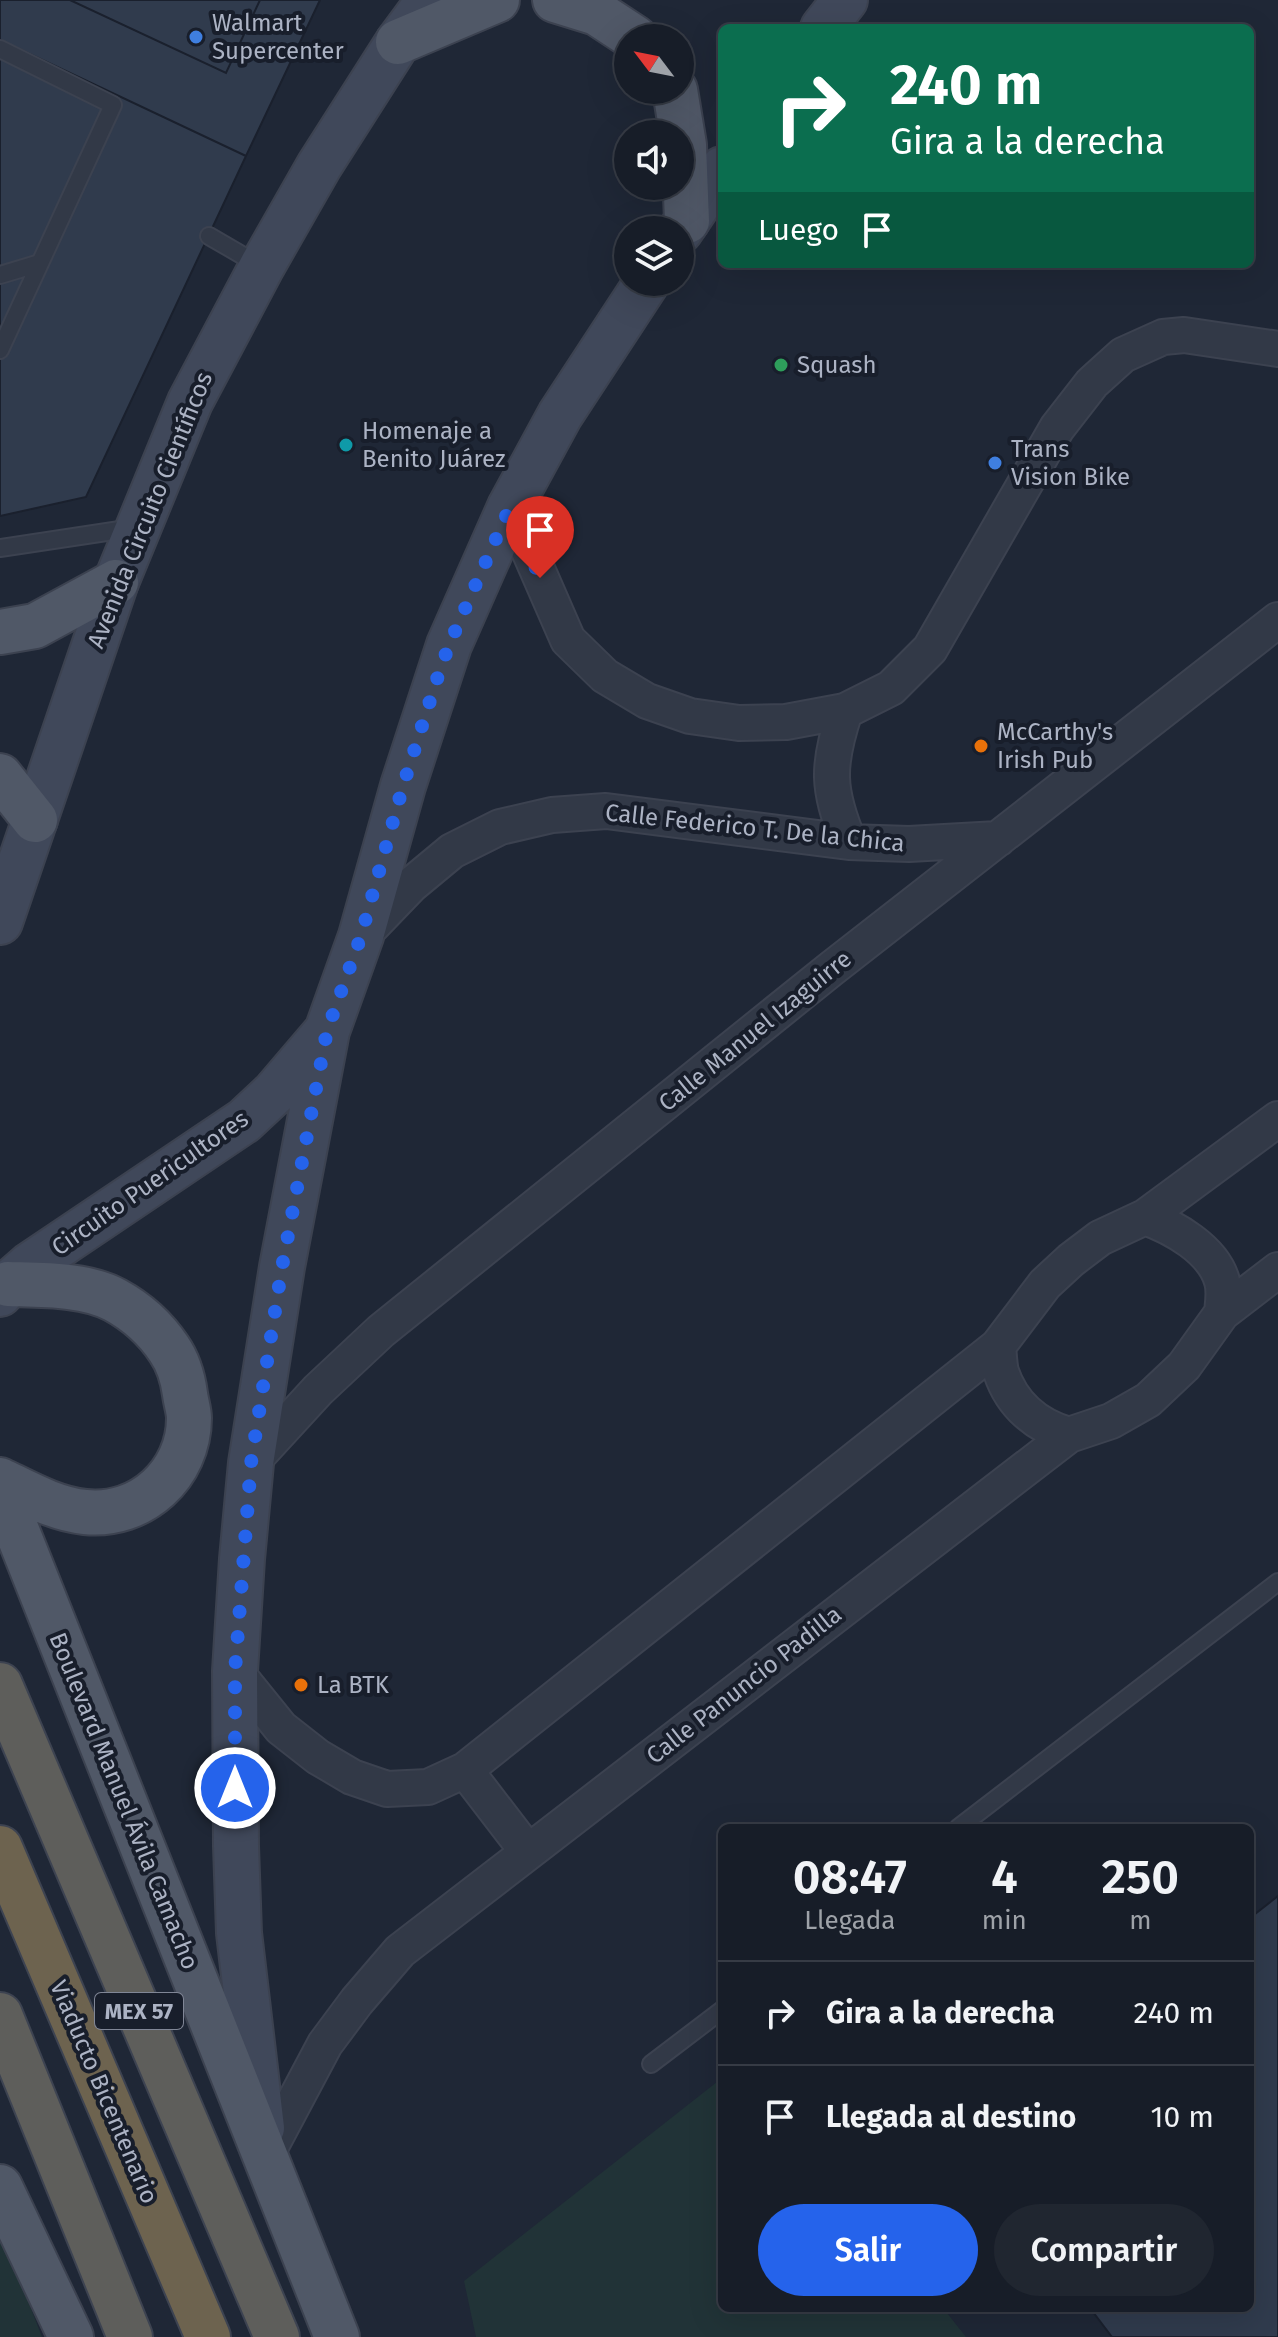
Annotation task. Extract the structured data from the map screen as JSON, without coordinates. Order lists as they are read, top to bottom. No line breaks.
{"streets":{"highway":["MEX 57","Viaducto Bicentenario"],"main road":["Avenida Circuito Científicos","Circuito Puericultores","Boulevard Manuel Ávila Camacho"],"street":["Calle Federico T. De la Chica","Calle Manuel Izaguirre","Calle Panuncio Padilla"]},"crossings":[["Calle Federico T. De la Chica","Calle Manuel Izaguirre"],["Calle Panuncio Padilla","Boulevard Manuel Ávila Camacho"]],"places":["Walmart Supercenter","Squash","Homenaje a Benito Juárez","Trans Vision Bike","McCarthy's Irish Pub","La BTK"],"north":"top left","page":{"turn":["240 m","Gira a la derecha"],"then":"Luego","eta":["08:47","Llegada","4","min","250","m"],"list":[{"name":"Gira a la derecha","value":"240 m"},{"name":"Llegada al destino","value":"10 m"}],"buttons":["Salir","Compartir"]}}
